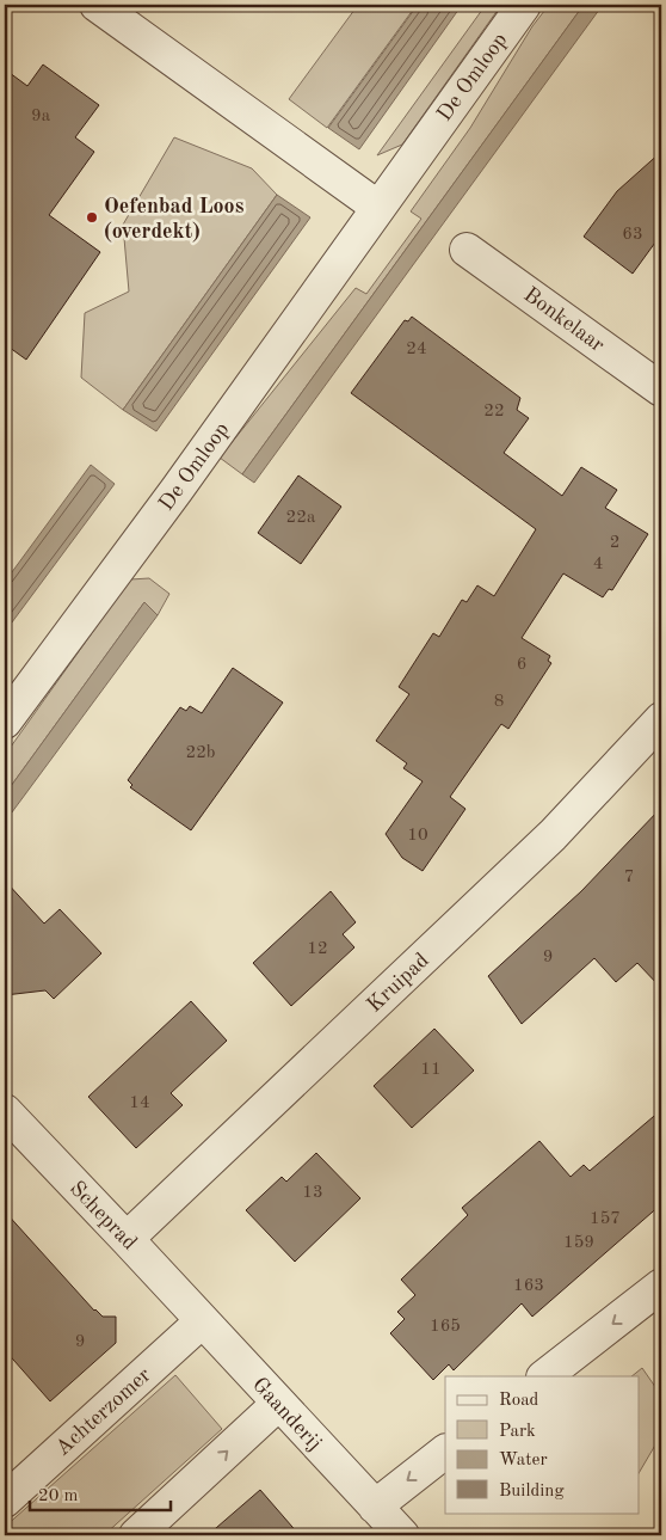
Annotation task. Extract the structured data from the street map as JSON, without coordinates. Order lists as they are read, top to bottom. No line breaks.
{"streets":{"street":["De Omloop","Bonkelaar","Kruipad","Scheprad","Achterzomer","Gaanderij"]},"crossings":[["Kruipad","Scheprad"],["Scheprad","Achterzomer"],["Scheprad","Gaanderij"],["Achterzomer","Gaanderij"]],"places":["Oefenbad Loos (overdekt)"],"house_numbers":["9a","63","24","22","22a","2","4","6","8","22b","10","7","12","9","11","14","13","157","159","163","165","9"],"legend":["Road","Park","Water","Building"],"scale_bar":"20 m"}
